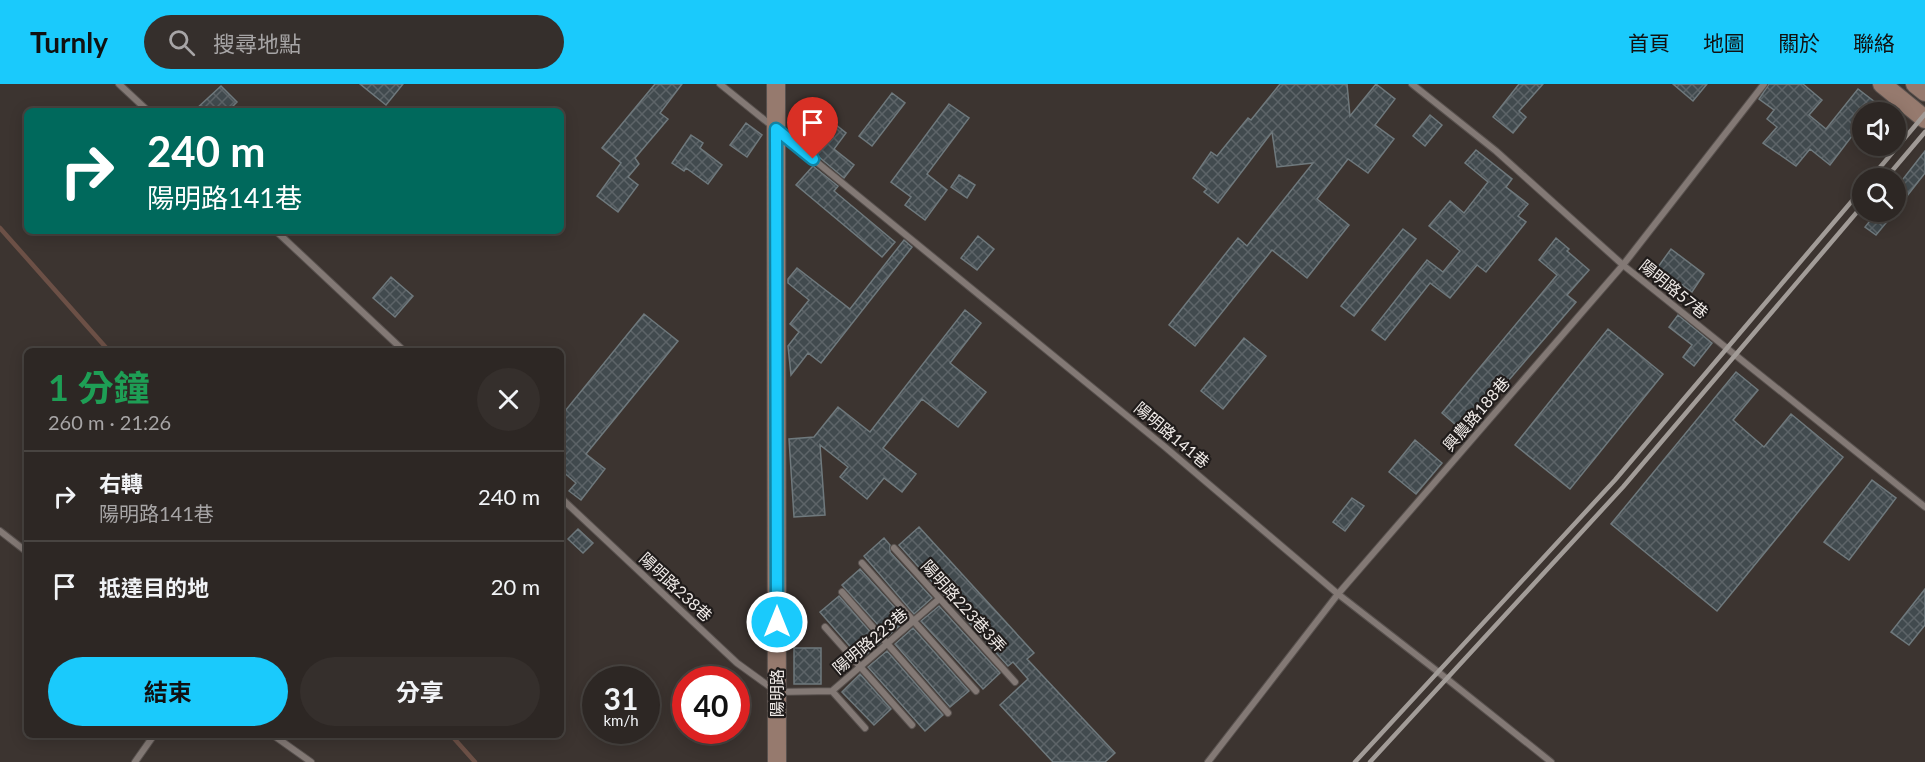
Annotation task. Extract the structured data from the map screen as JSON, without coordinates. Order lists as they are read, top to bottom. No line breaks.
{"streets":{"street":["陽明路"],"lane":["陽明路57巷","興農路188巷","陽明路141巷","陽明路238巷","陽明路223巷3弄","陽明路223巷"]},"crossings":[["陽明路57巷","興農路188巷"],["興農路188巷","陽明路141巷"],["陽明路141巷","陽明路"],["陽明路238巷","陽明路223巷"],["陽明路238巷","陽明路"],["陽明路223巷3弄","陽明路223巷"],["陽明路223巷","陽明路"]],"page":{"header":"Turnly","search":"搜尋地點","nav":["首頁","地圖","關於","聯絡"],"turn":["240 m","陽明路141巷"],"heading":["1 分鐘","260 m · 21:26"],"list":[{"name":"右轉","note":"陽明路141巷","value":"240 m"},{"name":"抵達目的地","value":"20 m"}],"buttons":["結束","分享"],"speed":"31 km/h","limit":"40"}}
